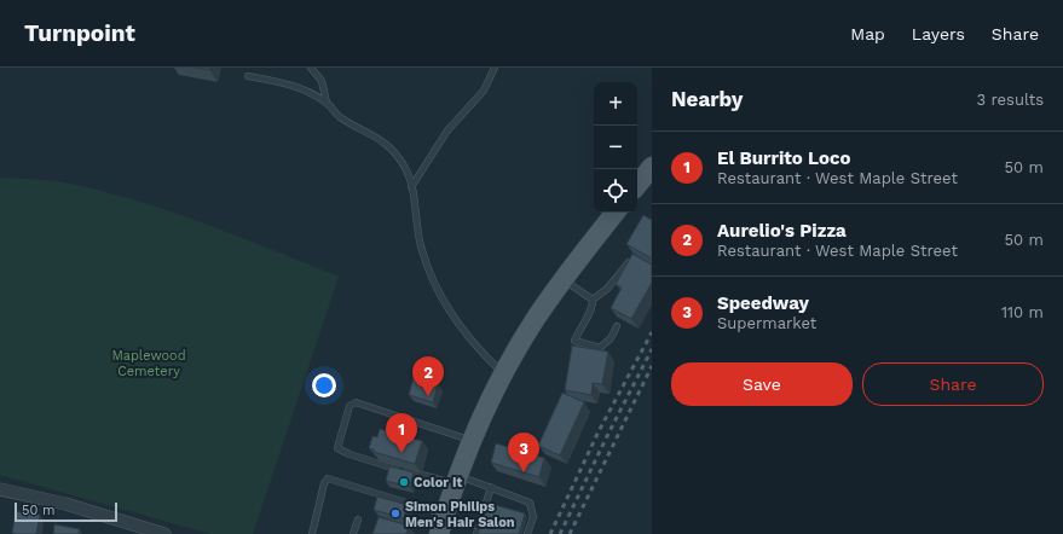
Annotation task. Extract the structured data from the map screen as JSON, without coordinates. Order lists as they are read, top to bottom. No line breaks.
{"parks":["Maplewood Cemetery"],"places":["Color It","Simon Philips Men's Hair Salon"],"scale_bar":"50 m","page":{"header":"Turnpoint","nav":["Map","Layers","Share"],"heading":["Nearby","3 results"],"map_buttons":["+","−"],"list":[{"mark":"1","name":"El Burrito Loco","note":"Restaurant · West Maple Street","value":"50 m"},{"mark":"2","name":"Aurelio's Pizza","note":"Restaurant · West Maple Street","value":"50 m"},{"mark":"3","name":"Speedway","note":"Supermarket","value":"110 m"}],"buttons":["Save","Share"],"pins":["2","1","3"],"scale":"50 m"}}
